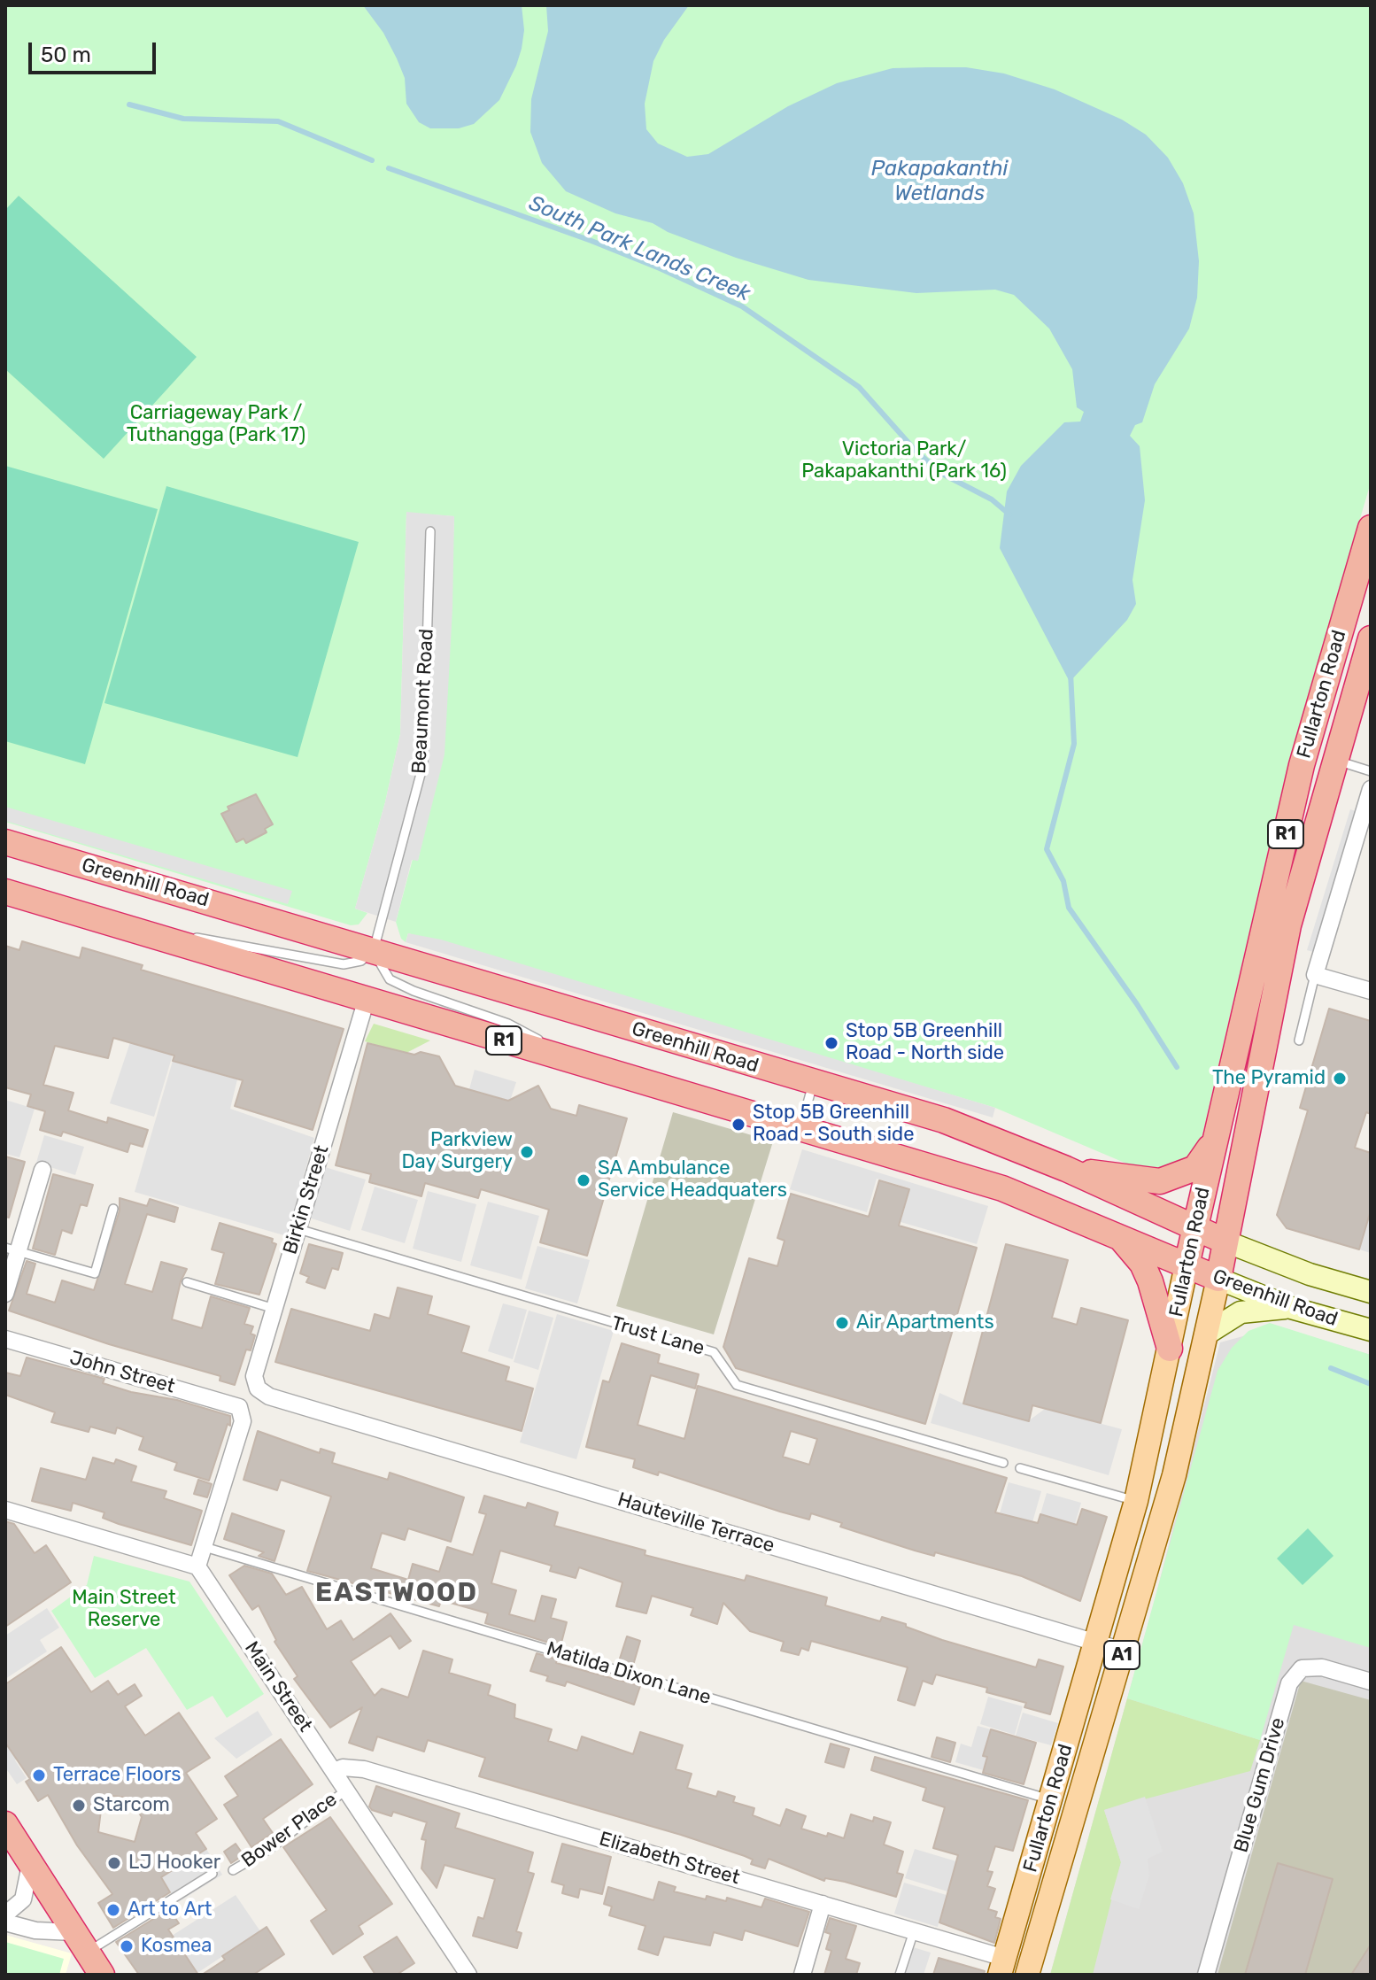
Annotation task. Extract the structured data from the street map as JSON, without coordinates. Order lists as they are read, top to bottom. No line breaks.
{"streets":{"highway":["Fullarton Road","R1","Greenhill Road","A1"],"street":["Birkin Street","John Street","Hauteville Terrace","Main Street","Blue Gum Drive","Elizabeth Street"],"lane":["Beaumont Road","Trust Lane","Matilda Dixon Lane","Bower Place"]},"crossings":[["Fullarton Road","R1"],["Fullarton Road","Greenhill Road"],["Fullarton Road","Hauteville Terrace"],["Fullarton Road","Matilda Dixon Lane"],["Fullarton Road","Elizabeth Street"],["Beaumont Road","Greenhill Road"],["R1","Greenhill Road"],["Greenhill Road","Birkin Street"],["Birkin Street","Trust Lane"],["Birkin Street","Hauteville Terrace"],["John Street","Matilda Dixon Lane"],["Main Street","Bower Place"],["Main Street","Elizabeth Street"]],"districts":["EASTWOOD"],"water":["Pakapakanthi Wetlands","South Park Lands Creek"],"parks":["Carriageway Park / Tuthangga (Park 17)","Victoria Park/ Pakapakanthi (Park 16)","Main Street Reserve"],"places":["Stop 5B Greenhill Road - North side","The Pyramid","Stop 5B Greenhill Road - South side","Parkview Day Surgery","SA Ambulance Service Headquaters","Air Apartments","Terrace Floors","Starcom","LJ Hooker","Art to Art","Kosmea"],"scale_bar":"50 m"}
